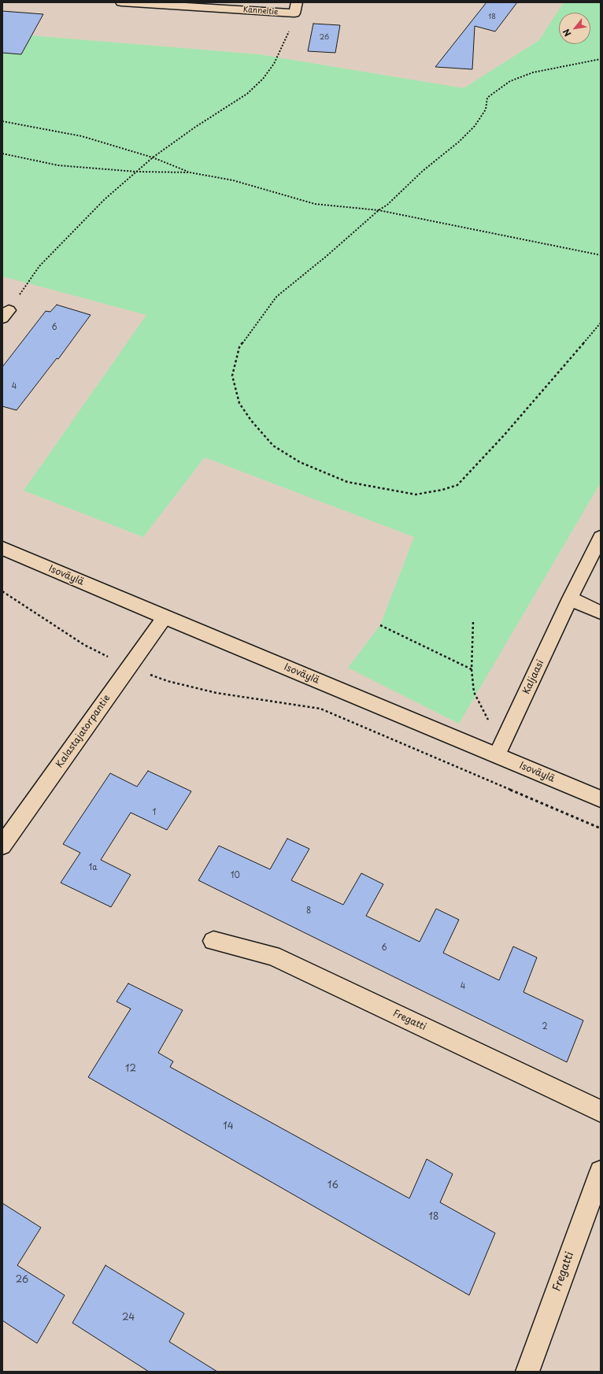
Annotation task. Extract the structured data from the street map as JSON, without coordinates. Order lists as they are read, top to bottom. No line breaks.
{"streets":{"street":["Kanneltie","Isoväylä","Kaljaasi","Kalastajatorpantie","Fregatti"]},"crossings":[["Isoväylä","Kaljaasi"],["Isoväylä","Kalastajatorpantie"]],"house_numbers":["18","26","6","4","1","1a","10","8","6","4","2","12","14","16","18","26","24"],"north":"bottom left"}
